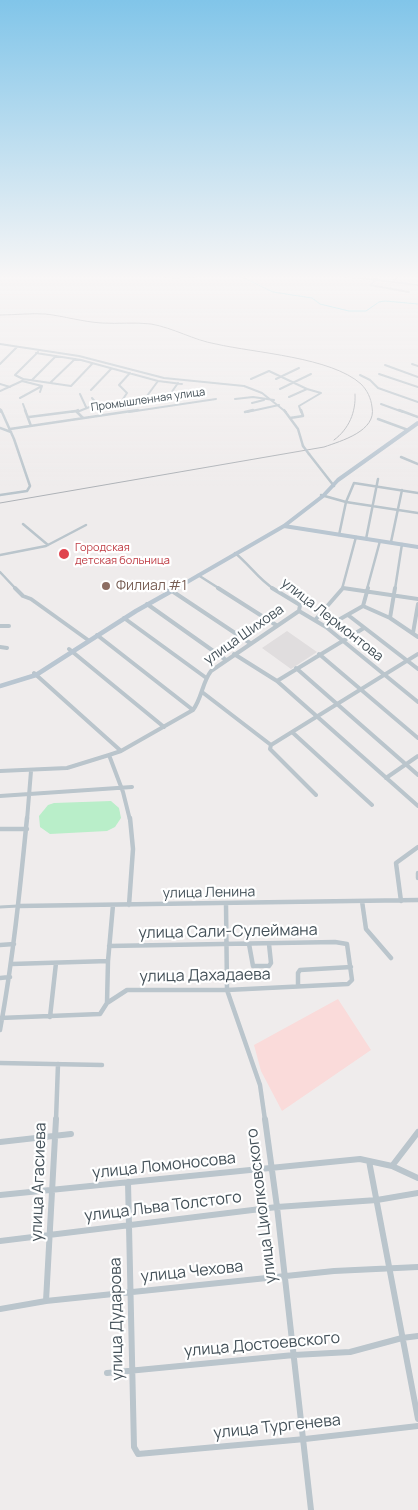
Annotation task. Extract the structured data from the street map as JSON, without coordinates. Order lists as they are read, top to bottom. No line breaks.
{"streets":{"street":["Промышленная улица","улица Лермонтова","улица Шихова","улица Ленина","улица Сали-Сулеймана","улица Дахадаева","улица Ломоносова","улица Агасиева","улица Циолковского","улица Льва Толстого","улица Чехова","улица Дударова","улица Достоевского","улица Тургенева"]},"crossings":[["улица Лермонтова","улица Шихова"],["улица Ленина","улица Циолковского"],["улица Сали-Сулеймана","улица Дахадаева"],["улица Сали-Сулеймана","улица Циолковского"],["улица Дахадаева","улица Циолковского"],["улица Ломоносова","улица Агасиева"],["улица Ломоносова","улица Циолковского"],["улица Ломоносова","улица Дударова"],["улица Агасиева","улица Льва Толстого"],["улица Агасиева","улица Чехова"],["улица Циолковского","улица Льва Толстого"],["улица Циолковского","улица Чехова"],["улица Циолковского","улица Достоевского"],["улица Циолковского","улица Тургенева"],["улица Льва Толстого","улица Дударова"],["улица Чехова","улица Дударова"],["улица Дударова","улица Достоевского"],["улица Дударова","улица Тургенева"]],"places":["Городская детская больница","Филиал #1"]}
